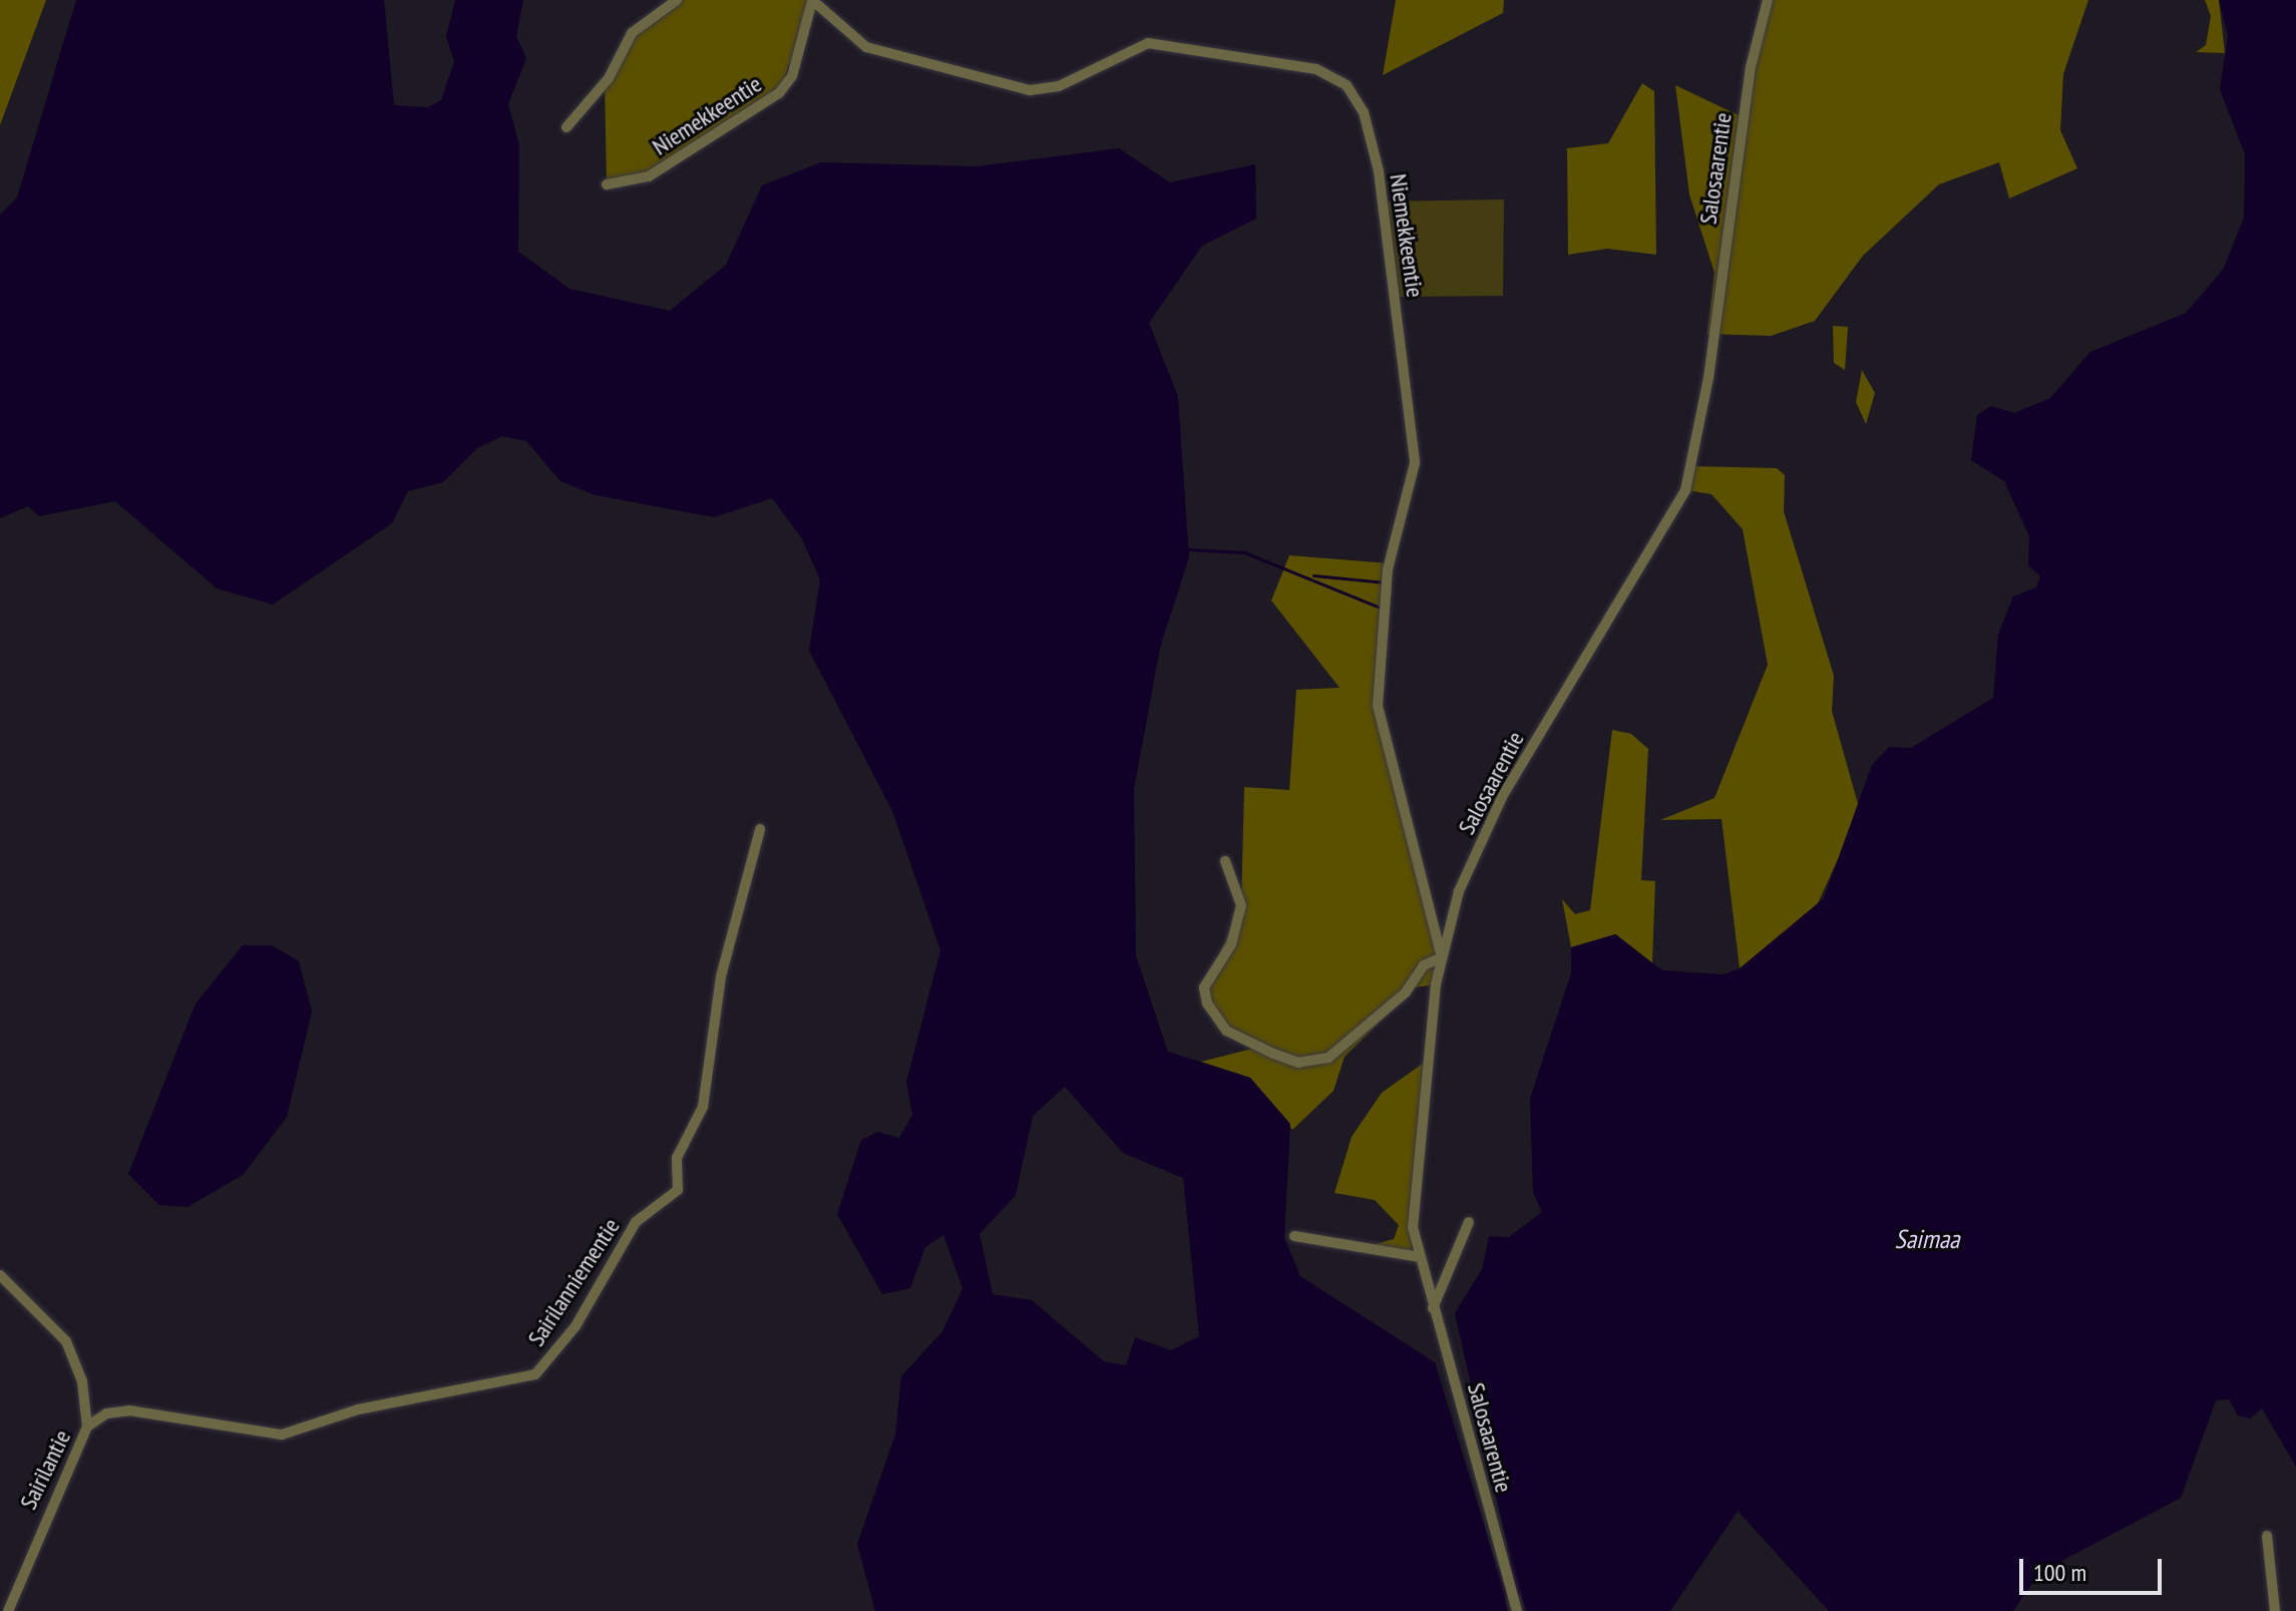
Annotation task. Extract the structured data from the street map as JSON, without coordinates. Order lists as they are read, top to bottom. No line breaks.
{"streets":{"street":["Niemekkeentie","Salosaarentie","Sairilanniementie","Sairilantie"]},"crossings":[["Niemekkeentie","Salosaarentie"],["Sairilanniementie","Sairilantie"]],"water":["Saimaa"],"scale_bar":"100 m"}
